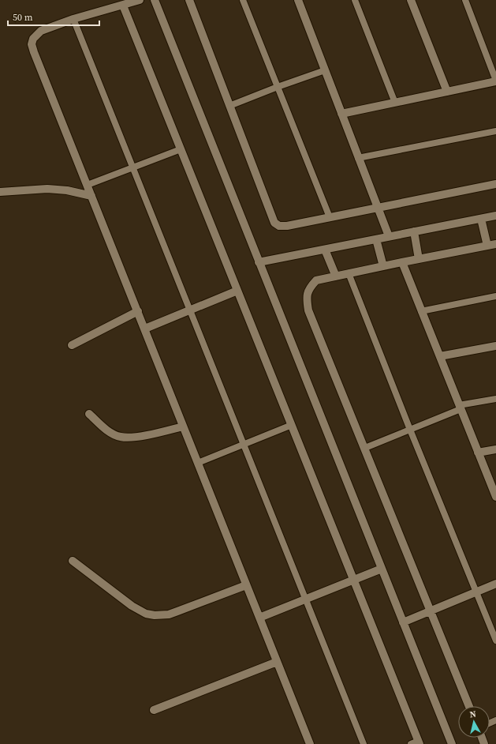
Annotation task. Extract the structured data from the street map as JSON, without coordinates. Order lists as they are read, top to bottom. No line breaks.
{"scale_bar":"50 m","north":"top"}
